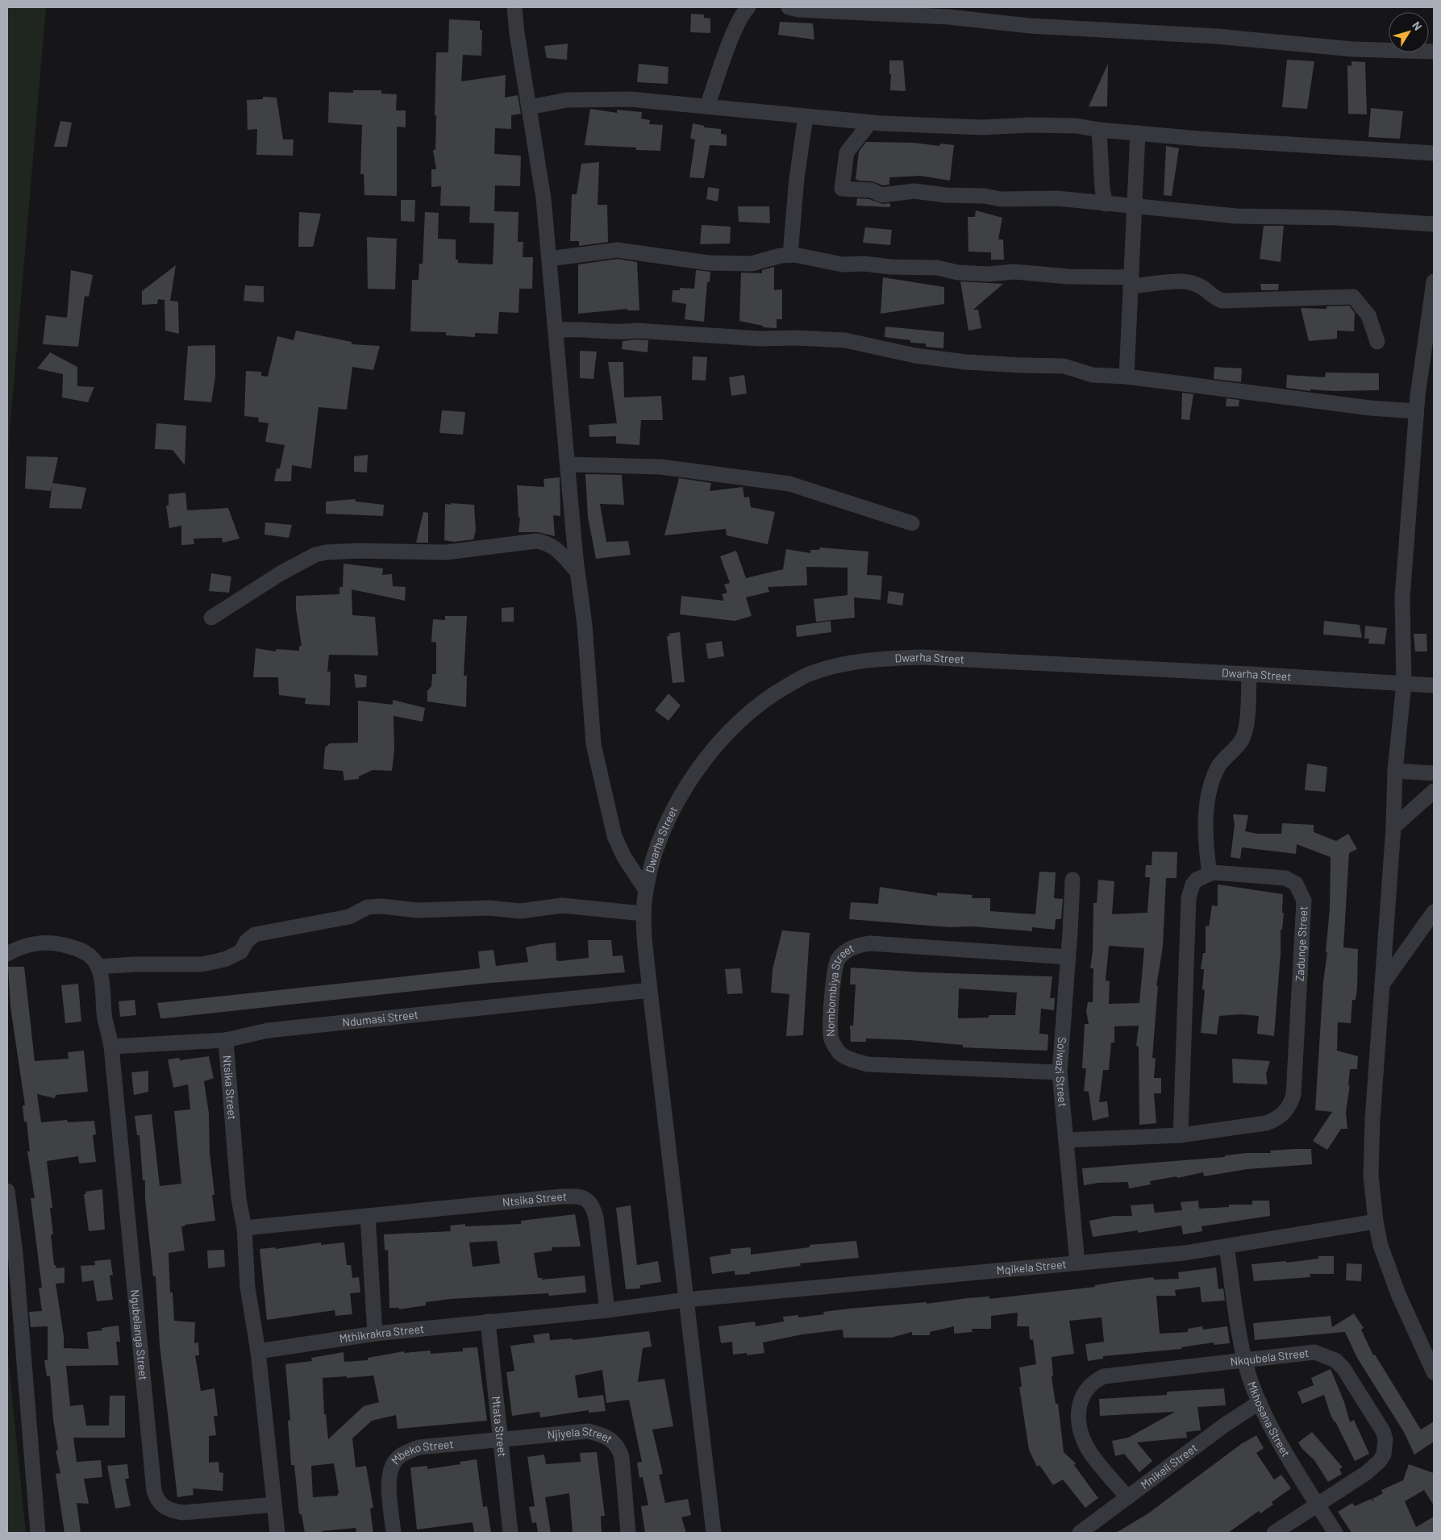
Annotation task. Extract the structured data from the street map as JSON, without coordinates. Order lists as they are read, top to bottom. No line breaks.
{"streets":{"street":["Dwarha Street","Zadunge Street","Nombombiya Street","Ndumasi Street","Solwazi Street","Ntsika Street","Mqikela Street","Mthikrakra Street","Ngubelanga Street","Nkqubela Street","Mkhosana Street","Mtata Street","Njiyela Street","Mbeko Street","Mnikeli Street"]},"crossings":[["Dwarha Street","Ndumasi Street"],["Dwarha Street","Mqikela Street"],["Dwarha Street","Mthikrakra Street"],["Zadunge Street","Solwazi Street"],["Nombombiya Street","Solwazi Street"],["Ndumasi Street","Ntsika Street"],["Ndumasi Street","Ngubelanga Street"],["Solwazi Street","Mqikela Street"],["Ntsika Street","Mthikrakra Street"],["Mqikela Street","Mthikrakra Street"],["Mqikela Street","Mkhosana Street"],["Mthikrakra Street","Mtata Street"],["Nkqubela Street","Mkhosana Street"],["Nkqubela Street","Mnikeli Street"],["Mkhosana Street","Mnikeli Street"],["Mtata Street","Njiyela Street"],["Mtata Street","Mbeko Street"],["Njiyela Street","Mbeko Street"]],"north":"top right"}
